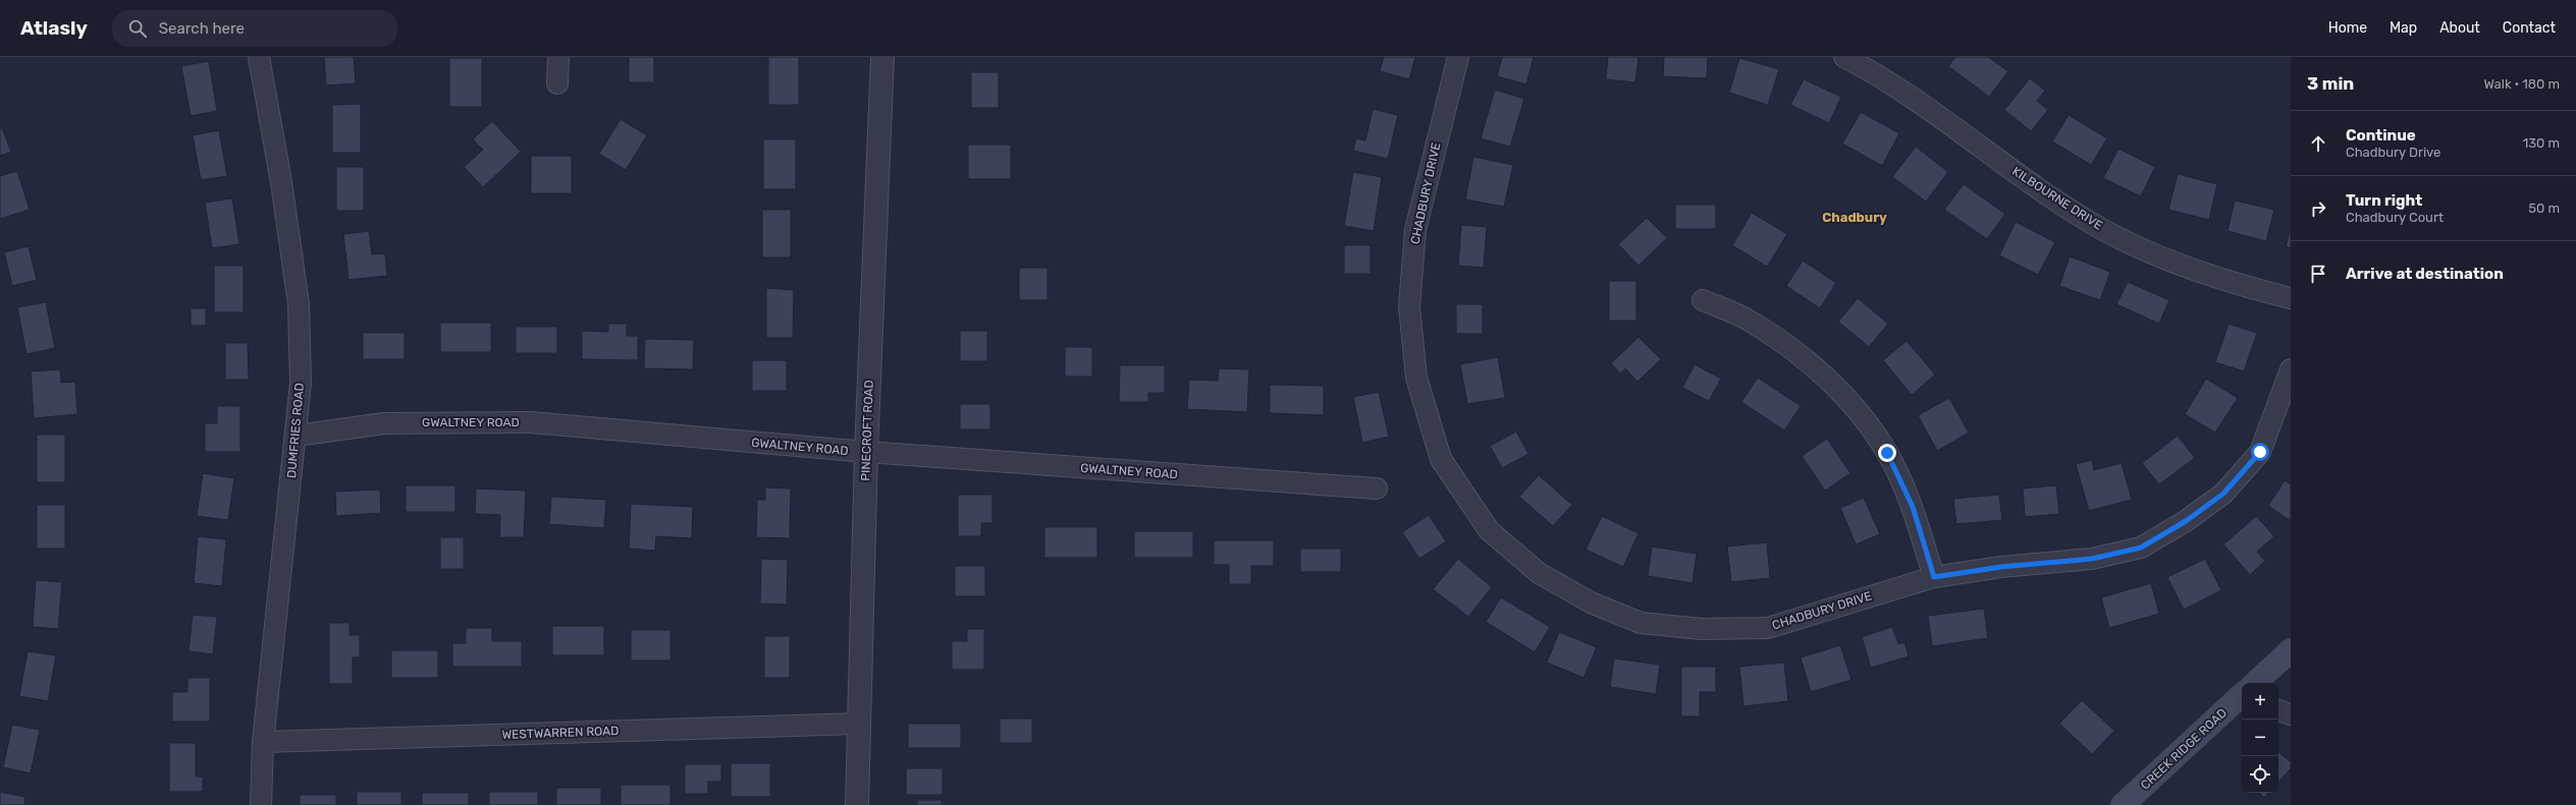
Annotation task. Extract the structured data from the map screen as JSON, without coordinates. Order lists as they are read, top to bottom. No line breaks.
{"streets":{"main road":["CREEK RIDGE ROAD"],"street":["CHADBURY DRIVE","KILBOURNE DRIVE","GWALTNEY ROAD","DUMFRIES ROAD","PINECROFT ROAD","WESTWARREN ROAD"]},"crossings":[["GWALTNEY ROAD","DUMFRIES ROAD"],["GWALTNEY ROAD","PINECROFT ROAD"],["DUMFRIES ROAD","WESTWARREN ROAD"],["PINECROFT ROAD","WESTWARREN ROAD"]],"districts":["Chadbury"],"page":{"header":"Atlasly","search":"Search here","nav":["Home","Map","About","Contact"],"heading":["3 min","Walk · 180 m"],"list":[["Continue","Chadbury Drive","130 m"],["Turn right","Chadbury Court","50 m"],"Arrive at destination"],"map_buttons":["+","−"]}}
